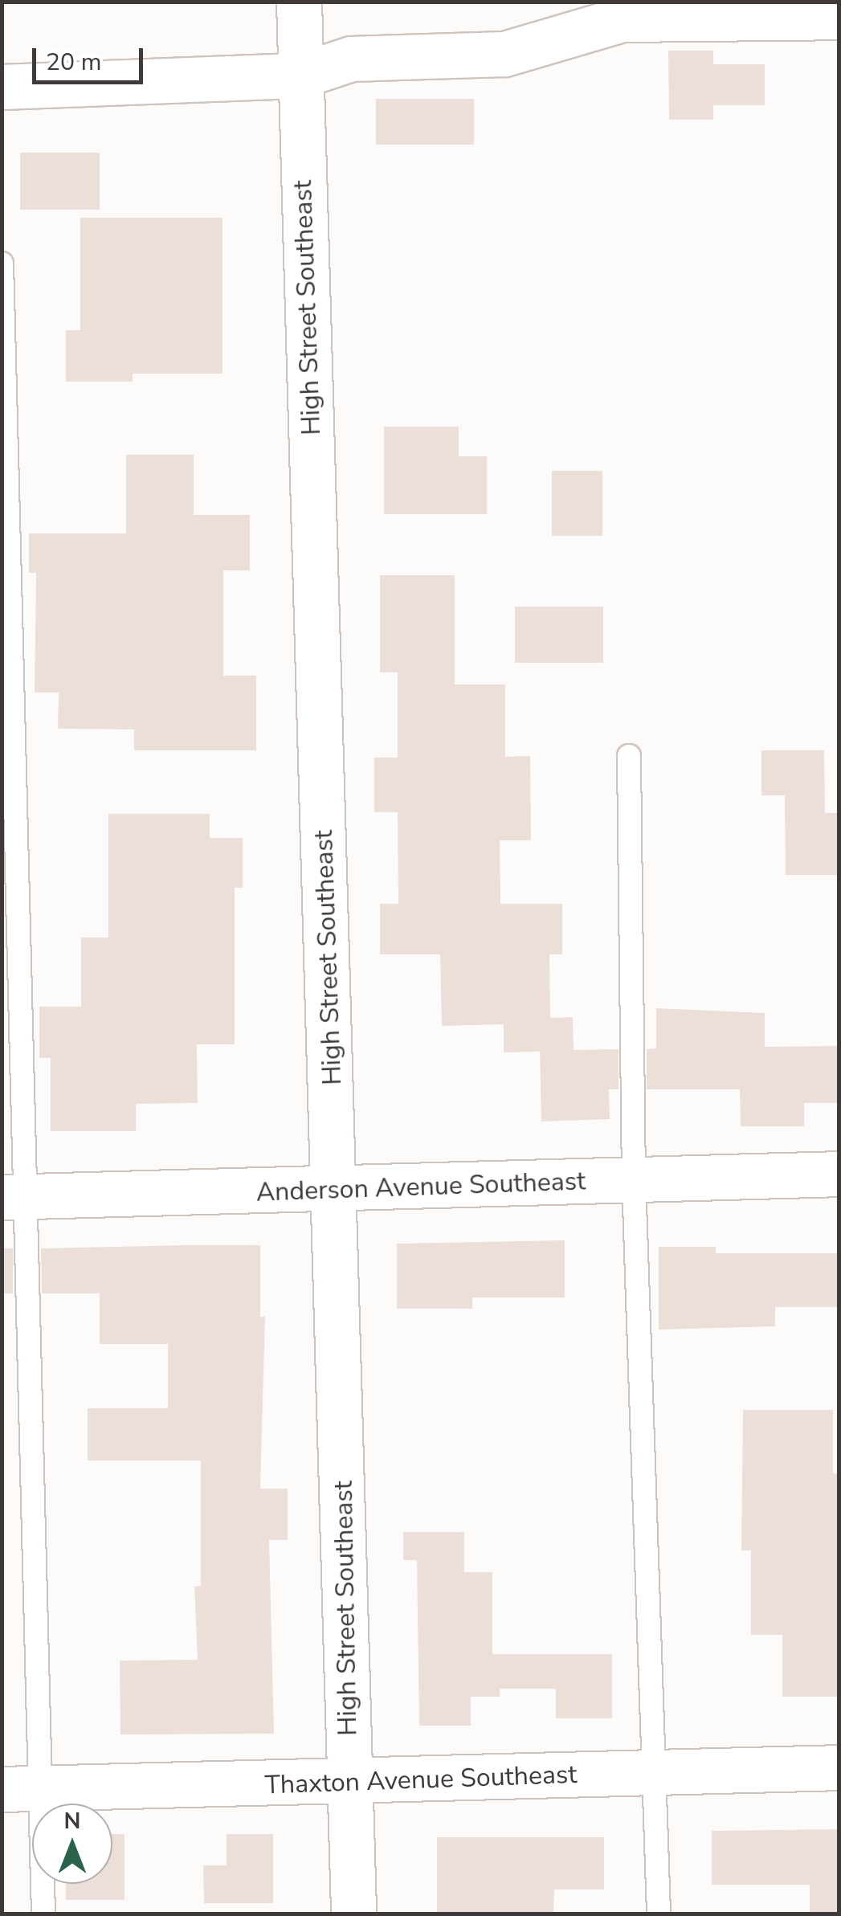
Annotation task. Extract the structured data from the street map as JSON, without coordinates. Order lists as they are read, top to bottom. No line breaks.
{"streets":{"street":["High Street Southeast","Anderson Avenue Southeast","Thaxton Avenue Southeast"]},"crossings":[["High Street Southeast","Anderson Avenue Southeast"],["High Street Southeast","Thaxton Avenue Southeast"]],"scale_bar":"20 m","north":"top"}
